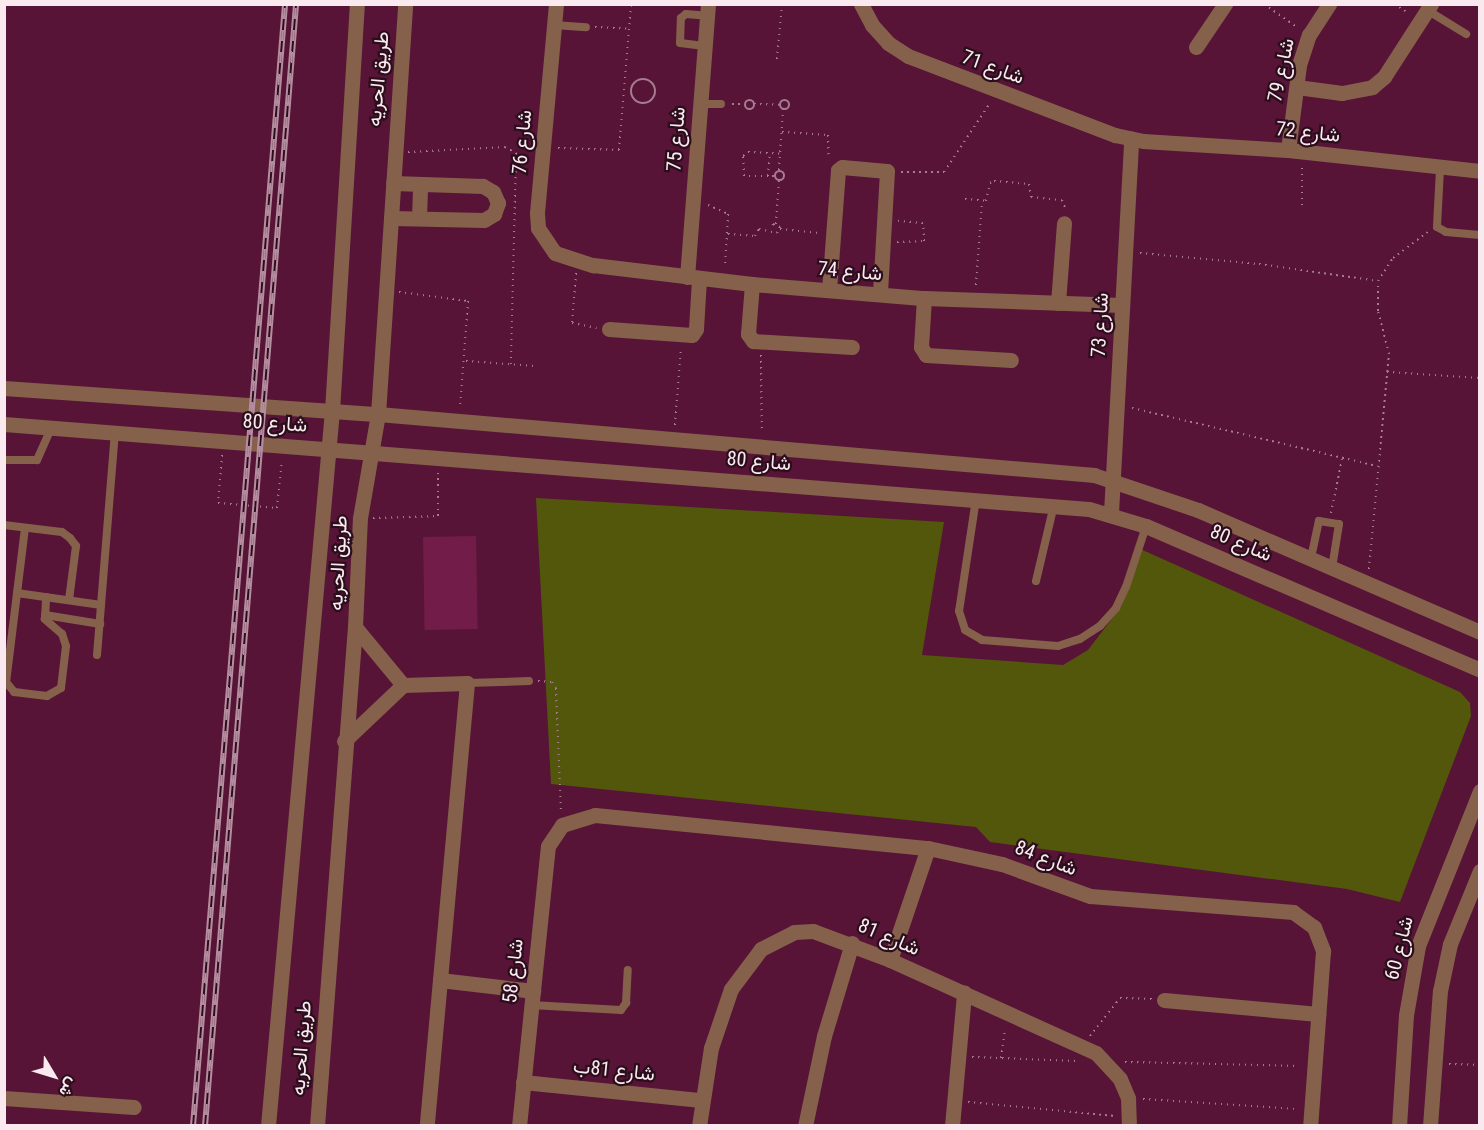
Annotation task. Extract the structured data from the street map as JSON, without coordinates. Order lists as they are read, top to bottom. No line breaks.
{"streets":{"street":["شارع 71","شارع 79","طريق الحريه","شارع 72","شارع 75","شارع 76","شارع 74","شارع 73","شارع 80","شارع 84","شارع 81","شارع 60","شارع 58","شارع 81ب"]},"crossings":[["شارع 71","شارع 72"],["شارع 71","شارع 73"],["شارع 79","شارع 72"],["طريق الحريه","شارع 80"],["شارع 72","شارع 73"],["شارع 75","شارع 74"],["شارع 76","شارع 74"],["شارع 74","شارع 73"],["شارع 73","شارع 80"],["شارع 84","شارع 58"],["شارع 81","شارع 81ب"],["شارع 58","شارع 81ب"]],"north":"bottom right"}
